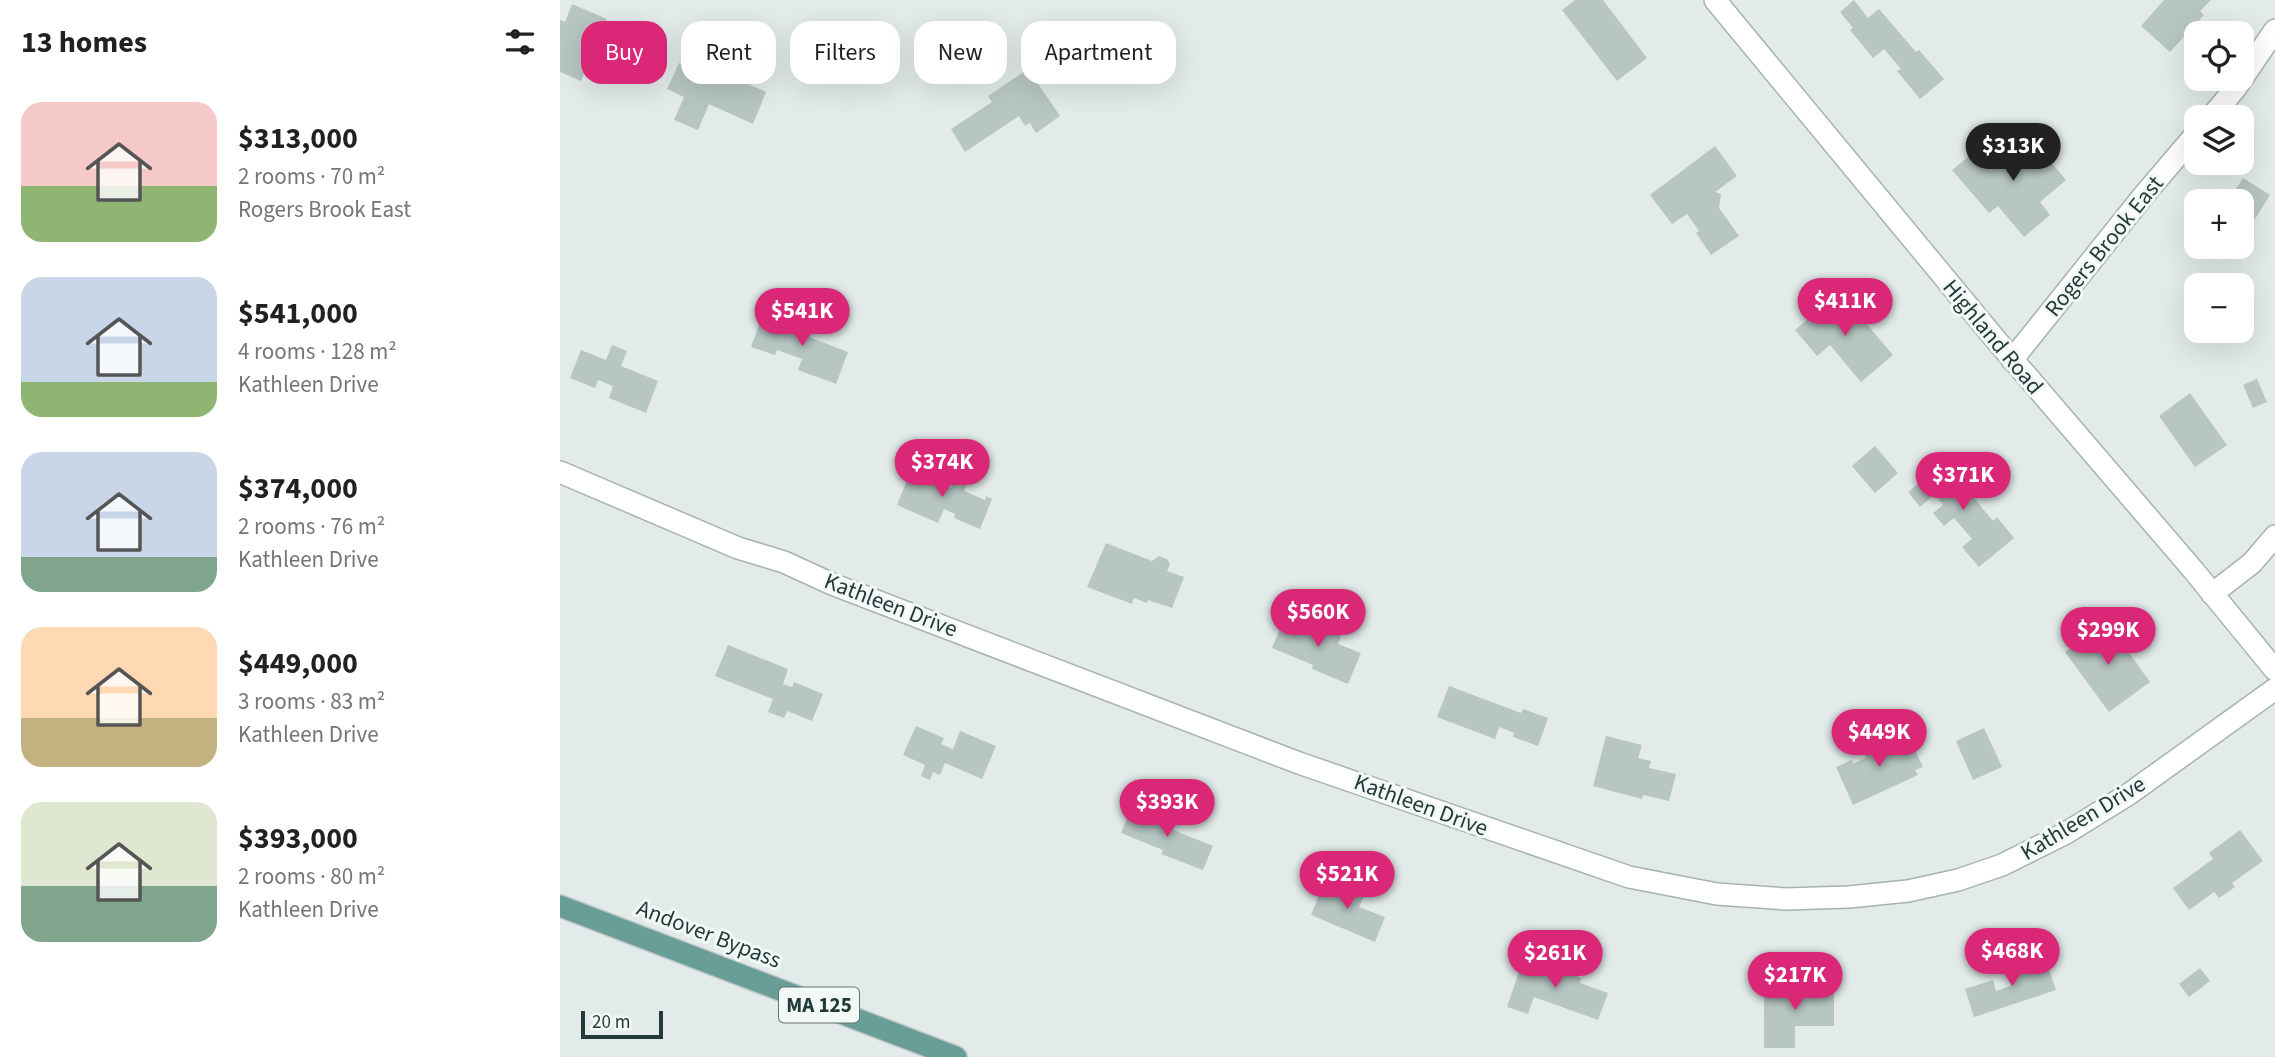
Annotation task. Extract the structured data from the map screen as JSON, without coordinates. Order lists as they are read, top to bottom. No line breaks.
{"streets":{"main road":["Andover Bypass","MA 125"],"street":["Rogers Brook East","Highland Road","Kathleen Drive"]},"crossings":[["Rogers Brook East","Highland Road"]],"scale_bar":"20 m","page":{"heading":"13 homes","map_buttons":["+","−"],"chip":["Buy","Rent","Filters","New","Apartment"],"list":[{"name":"$313,000","note":"2 rooms · 70 m² · Rogers Brook East"},{"name":"$541,000","note":"4 rooms · 128 m² · Kathleen Drive"},{"name":"$374,000","note":"2 rooms · 76 m² · Kathleen Drive"},{"name":"$449,000","note":"3 rooms · 83 m² · Kathleen Drive"},{"name":"$393,000","note":"2 rooms · 80 m² · Kathleen Drive"}],"price":["$313K","$411K","$541K","$374K","$371K","$560K","$299K","$449K","$393K","$521K","$468K","$261K","$217K"],"scale":"20 m"}}
